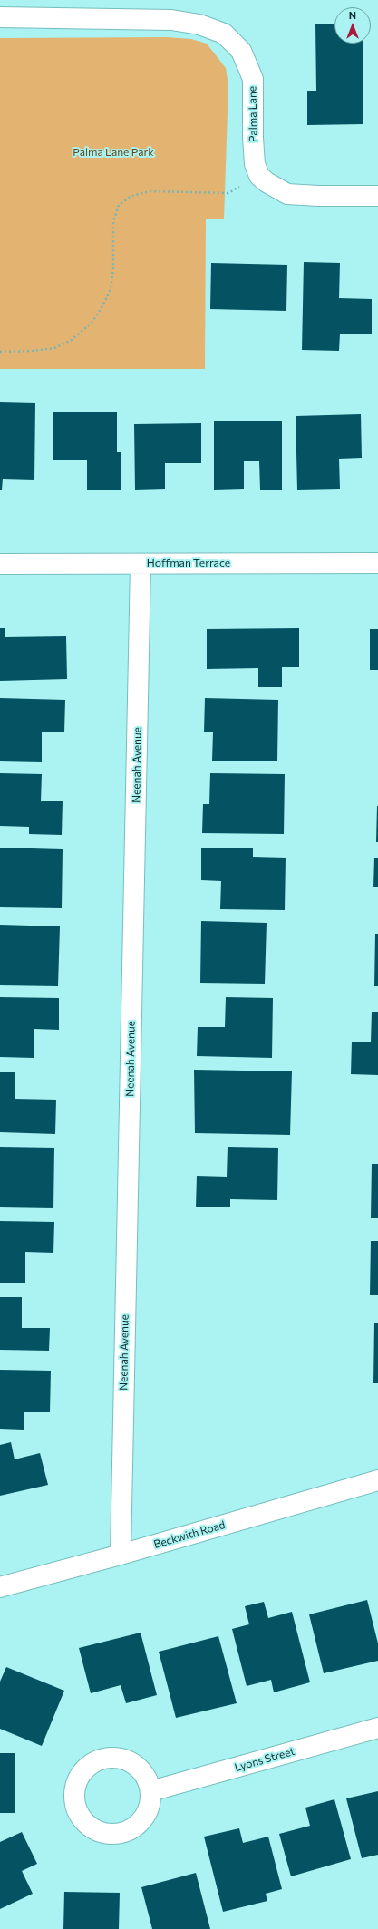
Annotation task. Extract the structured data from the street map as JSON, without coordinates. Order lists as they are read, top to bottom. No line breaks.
{"streets":{"street":["Palma Lane","Hoffman Terrace","Neenah Avenue","Beckwith Road","Lyons Street"]},"crossings":[["Hoffman Terrace","Neenah Avenue"],["Neenah Avenue","Beckwith Road"]],"parks":["Palma Lane Park"],"north":"top"}
